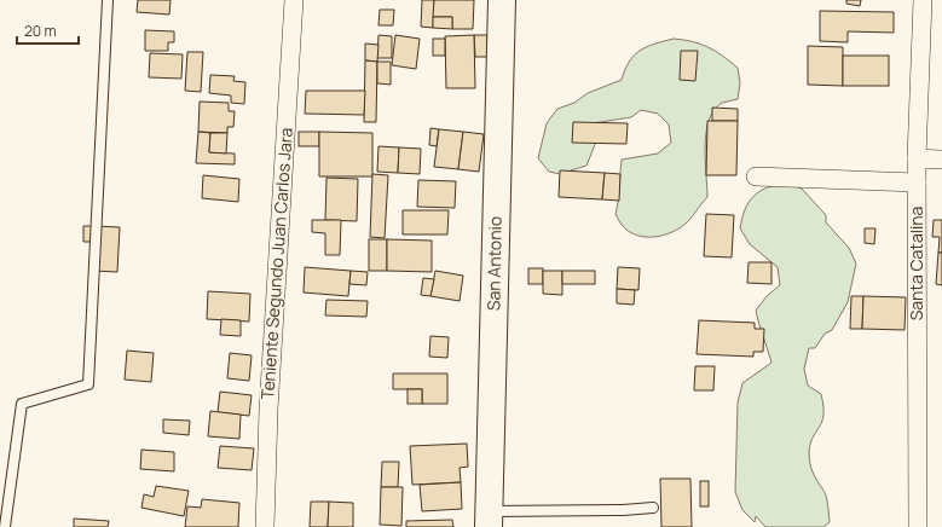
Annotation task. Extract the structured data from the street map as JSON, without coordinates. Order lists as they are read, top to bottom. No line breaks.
{"streets":{"street":["Teniente Segundo Juan Carlos Jara","San Antonio","Santa Catalina"]},"scale_bar":"20 m"}
